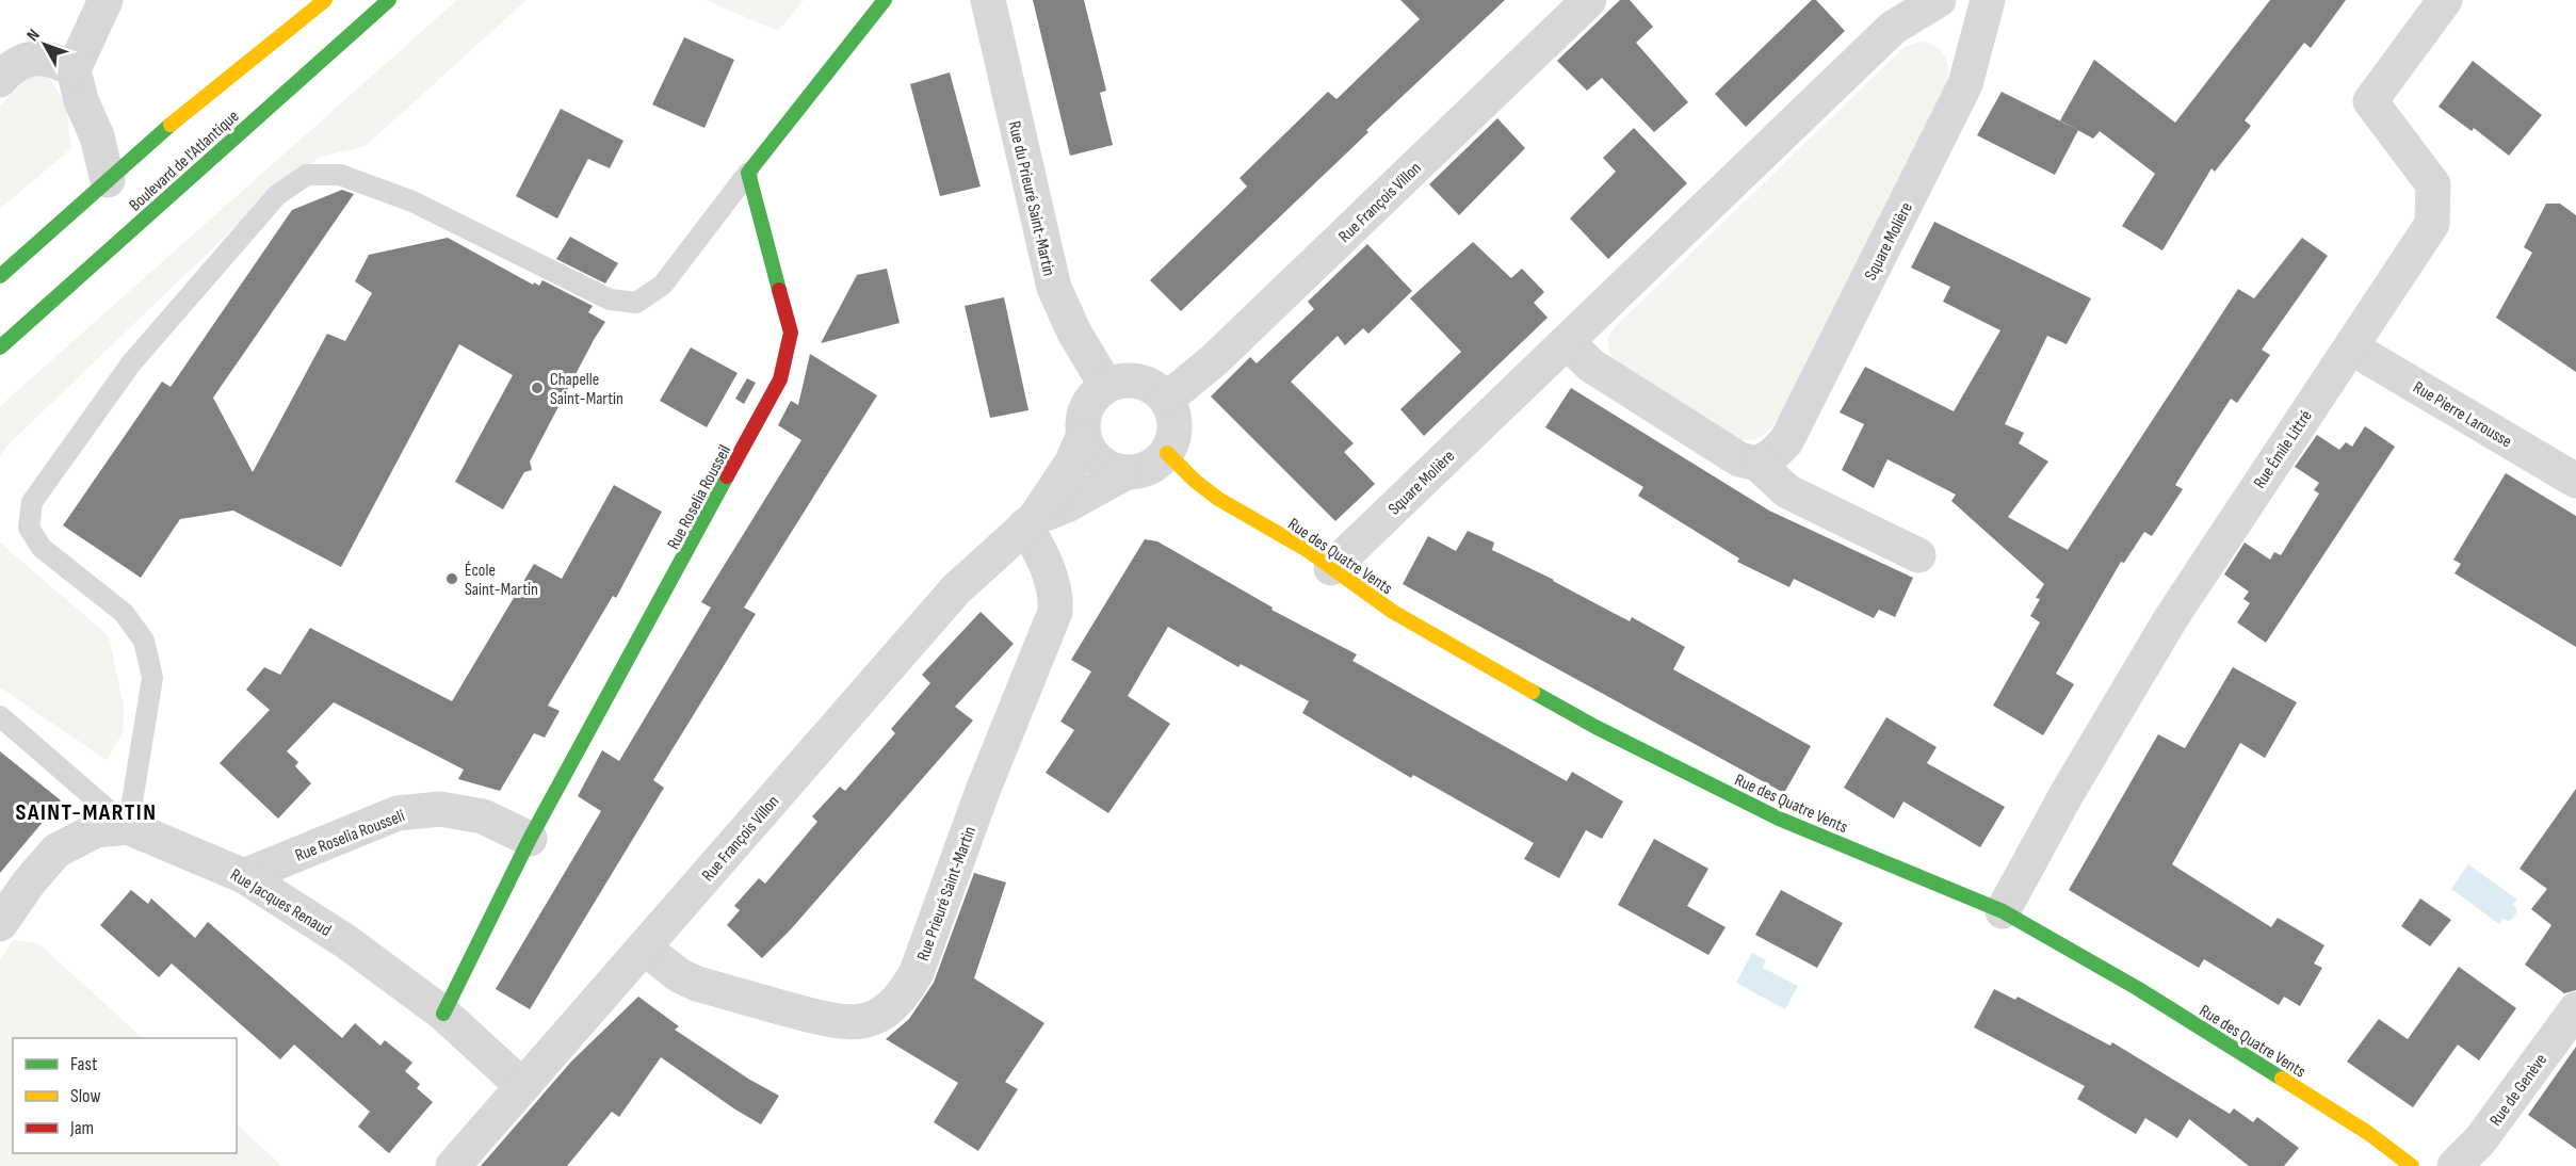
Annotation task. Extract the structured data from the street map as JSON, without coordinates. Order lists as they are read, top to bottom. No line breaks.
{"streets":{"main road":["Boulevard de l'Atlantique","Rue Roselia Rousseil","Rue des Quatre Vents"],"street":["Rue du Prieuré Saint-Martin","Rue François Villon","Square Molière","Rue Pierre Larousse","Rue Émile Littré","Rue Roselia Rousseli","Rue Prieuré Saint-Martin","Rue Jacques Renaud","Rue de Genève"]},"crossings":[["Rue du Prieuré Saint-Martin","Rue François Villon"],["Rue du Prieuré Saint-Martin","Rue des Quatre Vents"],["Rue François Villon","Rue des Quatre Vents"],["Rue François Villon","Rue Prieuré Saint-Martin"],["Rue François Villon","Rue Jacques Renaud"],["Square Molière","Rue des Quatre Vents"],["Rue Pierre Larousse","Rue Émile Littré"],["Rue Émile Littré","Rue des Quatre Vents"],["Rue Roselia Rousseil","Rue Roselia Rousseli"],["Rue Roselia Rousseil","Rue Jacques Renaud"],["Rue Roselia Rousseli","Rue Jacques Renaud"]],"districts":["SAINT-MARTIN"],"places":["Chapelle Saint-Martin","École Saint-Martin"],"legend":["Fast","Slow","Jam"],"north":"top left"}
